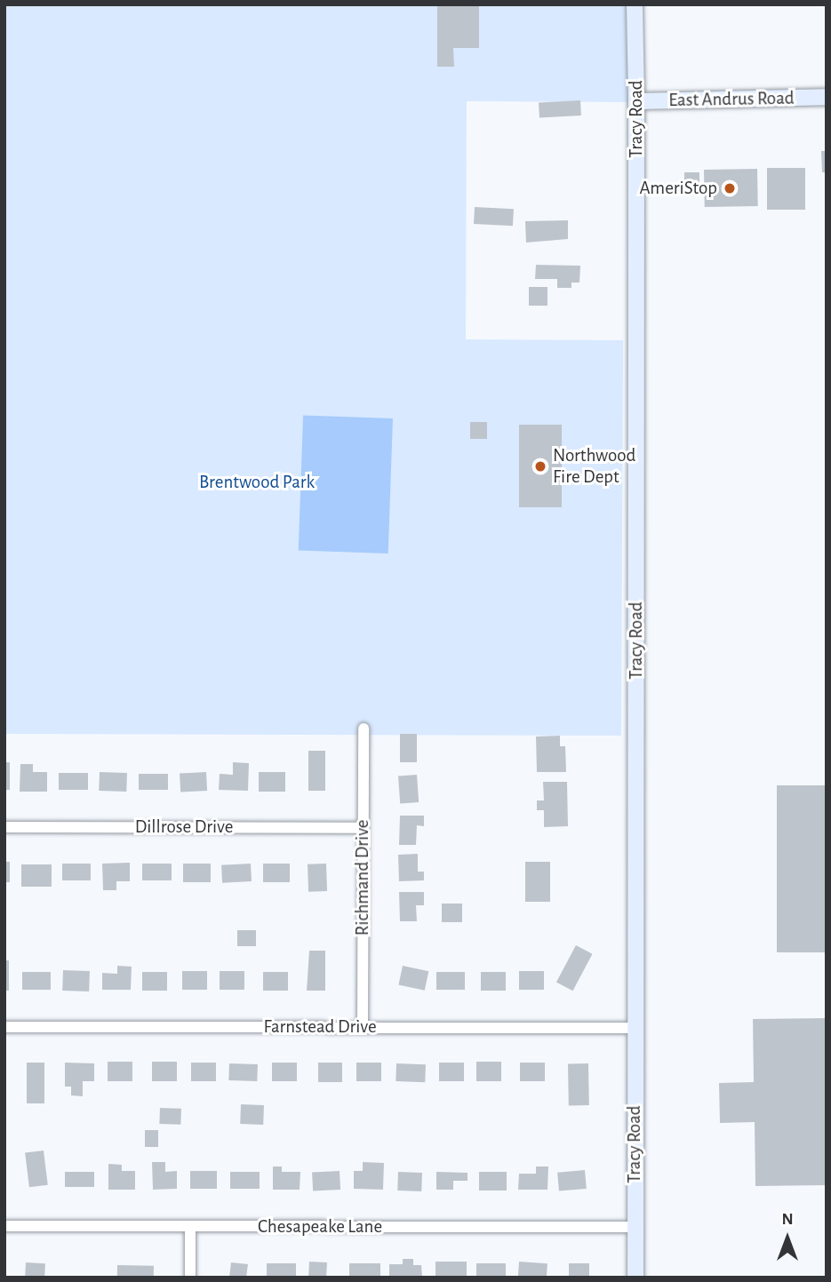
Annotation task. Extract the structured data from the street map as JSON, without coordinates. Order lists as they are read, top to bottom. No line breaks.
{"streets":{"street":["East Andrus Road","Tracy Road","Dillrose Drive","Richmand Drive","Farnstead Drive","Chesapeake Lane"]},"crossings":[["East Andrus Road","Tracy Road"],["Tracy Road","Farnstead Drive"],["Tracy Road","Chesapeake Lane"],["Dillrose Drive","Richmand Drive"],["Richmand Drive","Farnstead Drive"]],"parks":["Brentwood Park"],"places":["AmeriStop","Northwood Fire Dept"],"north":"top"}
